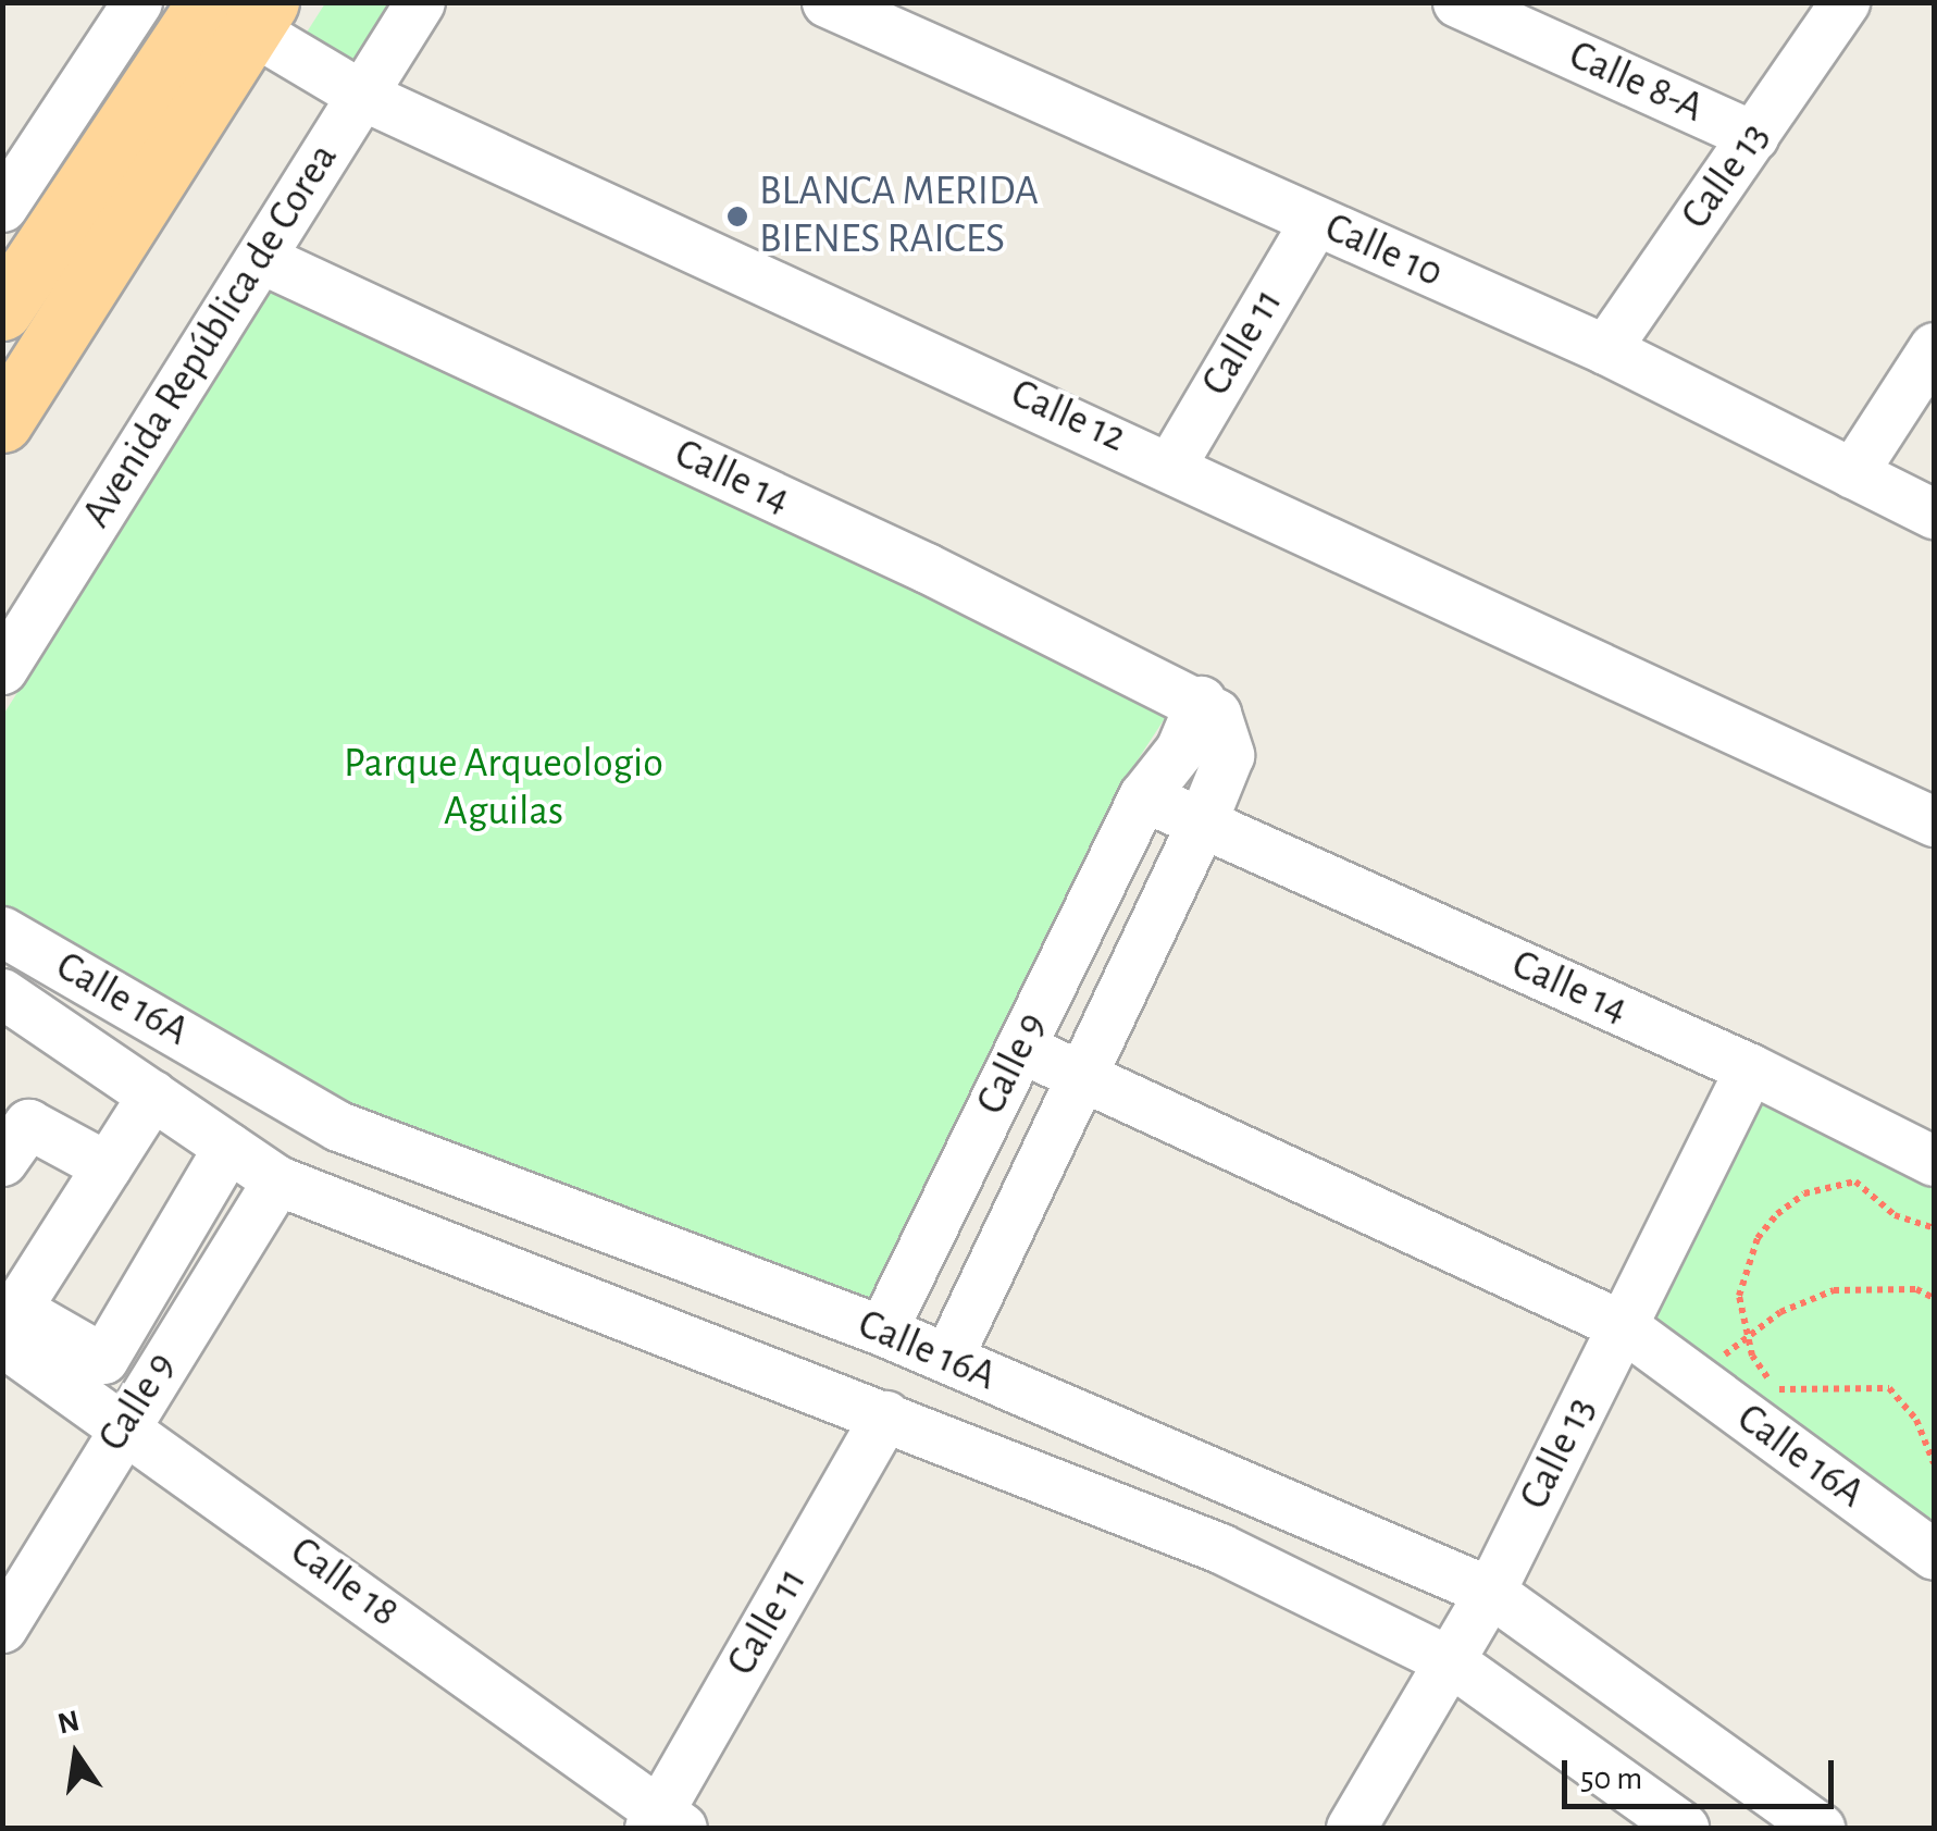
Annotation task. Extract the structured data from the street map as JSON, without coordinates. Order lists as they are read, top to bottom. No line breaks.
{"streets":{"street":["Calle 8-A","Calle 13","Calle 10","Avenida República de Corea","Calle 11","Calle 12","Calle 14","Calle 16A","Calle 9","Calle 18"]},"crossings":[["Calle 8-A","Calle 13"],["Calle 13","Calle 10"],["Calle 13","Calle 14"],["Calle 13","Calle 16A"],["Calle 10","Calle 11"],["Avenida República de Corea","Calle 12"],["Avenida República de Corea","Calle 14"],["Calle 11","Calle 12"],["Calle 11","Calle 16A"],["Calle 11","Calle 18"],["Calle 14","Calle 9"],["Calle 16A","Calle 9"],["Calle 9","Calle 18"]],"parks":["Parque Arqueologio Aguilas"],"places":["BLANCA MERIDA BIENES RAICES"],"scale_bar":"50 m","north":"top"}
